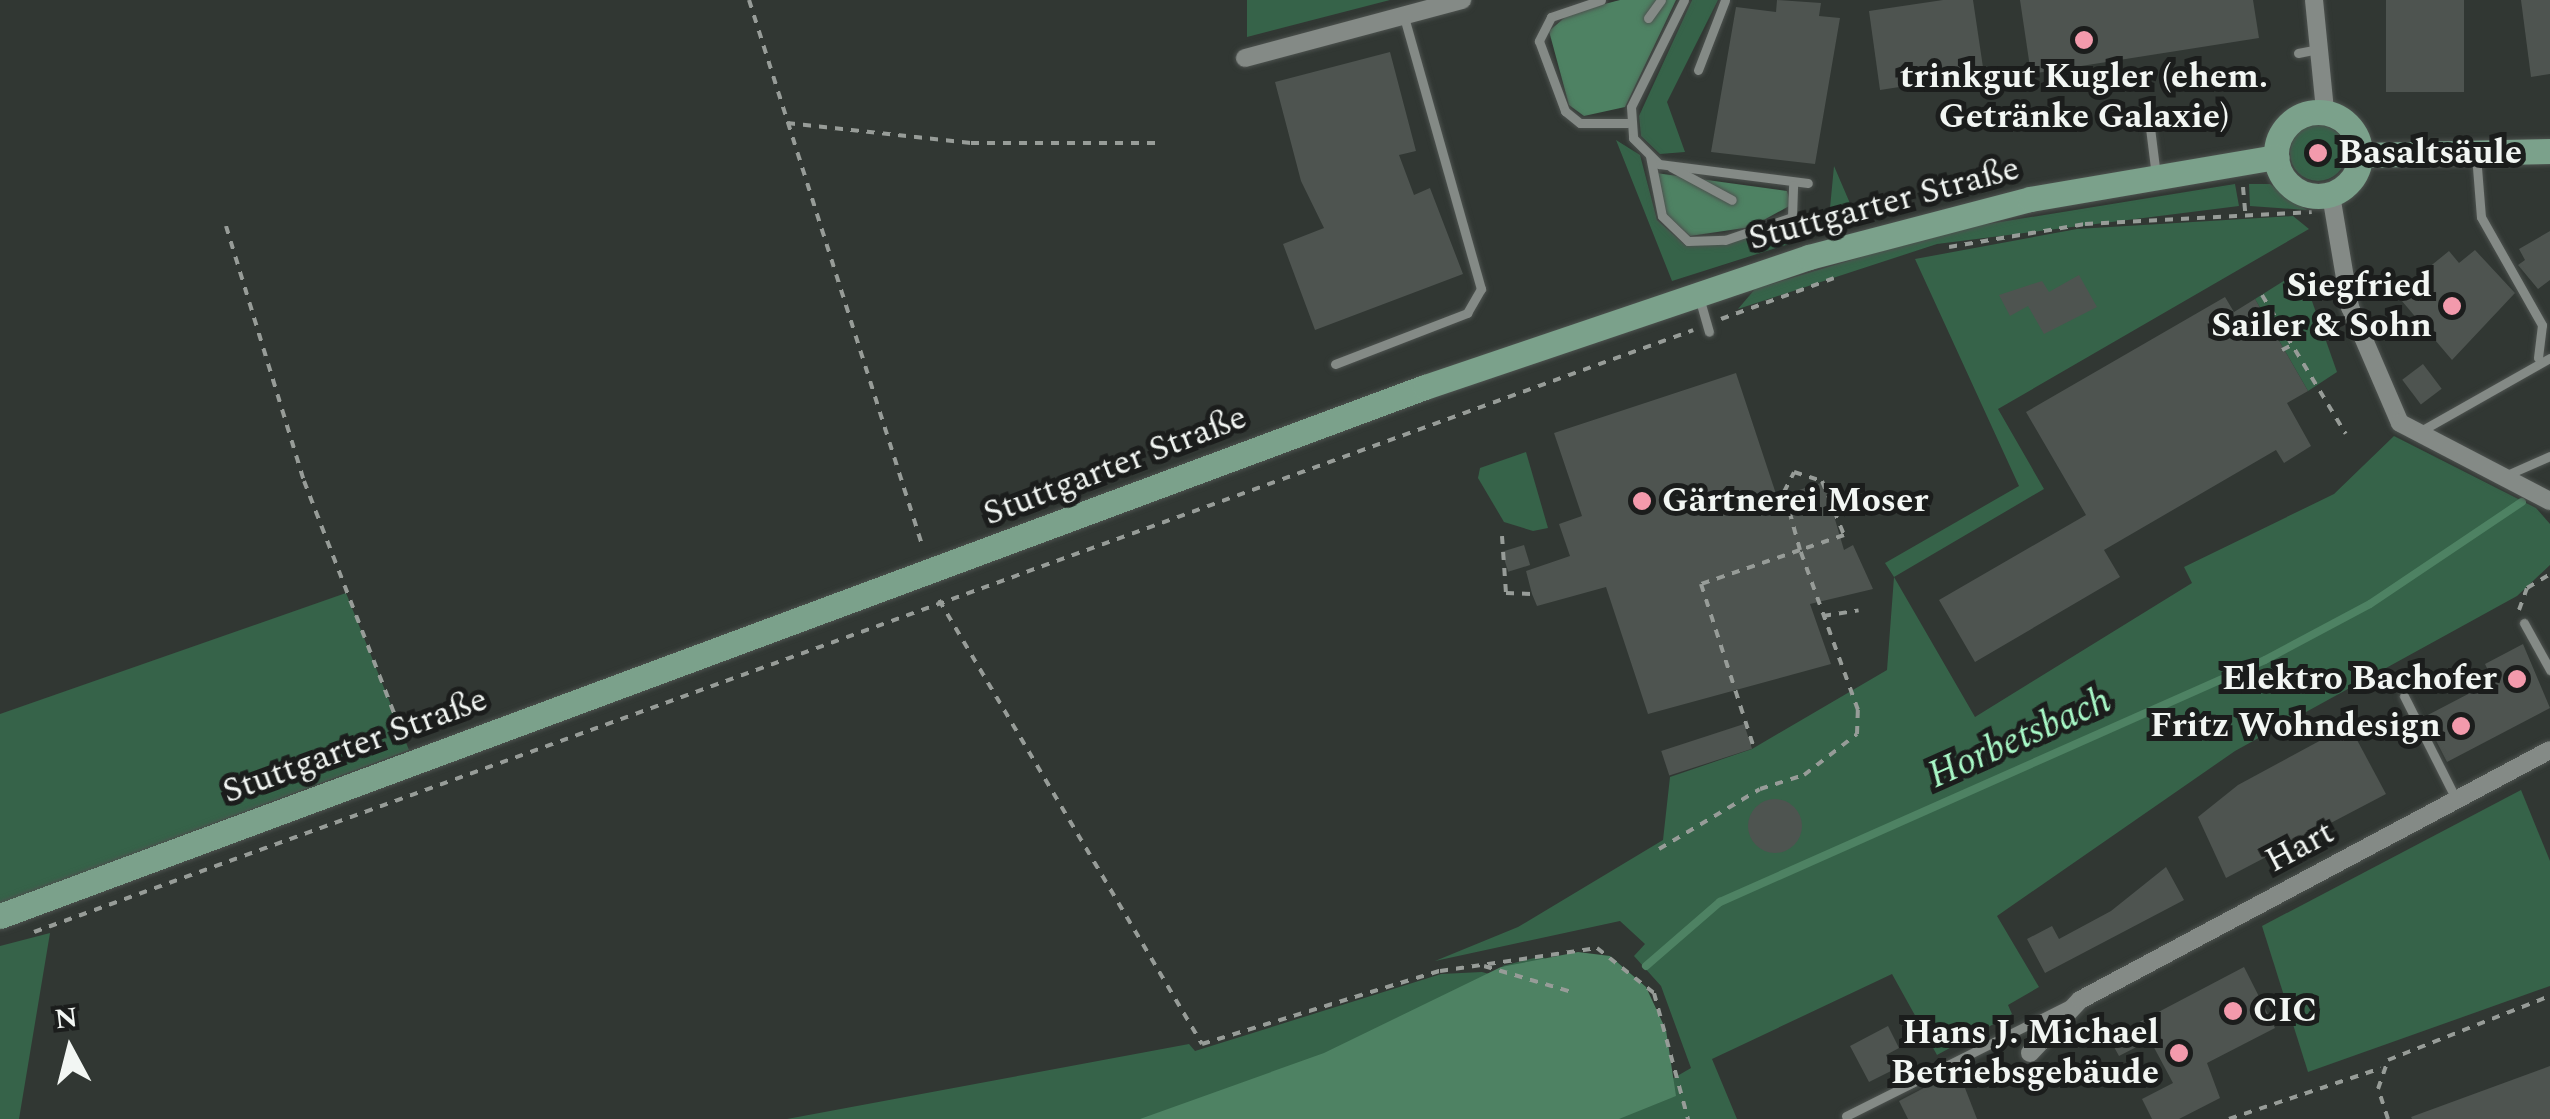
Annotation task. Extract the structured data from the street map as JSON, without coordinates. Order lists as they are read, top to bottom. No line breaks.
{"streets":{"street":["Stuttgarter Straße","Hart"]},"water":["Horbetsbach"],"places":["trinkgut Kugler (ehem. Getränke Galaxie)","Basaltsäule","Siegfried Sailer & Sohn","Gärtnerei Moser","Elektro Bachofer","Fritz Wohndesign","CIC","Hans J. Michael Betriebsgebäude"],"north":"top"}
